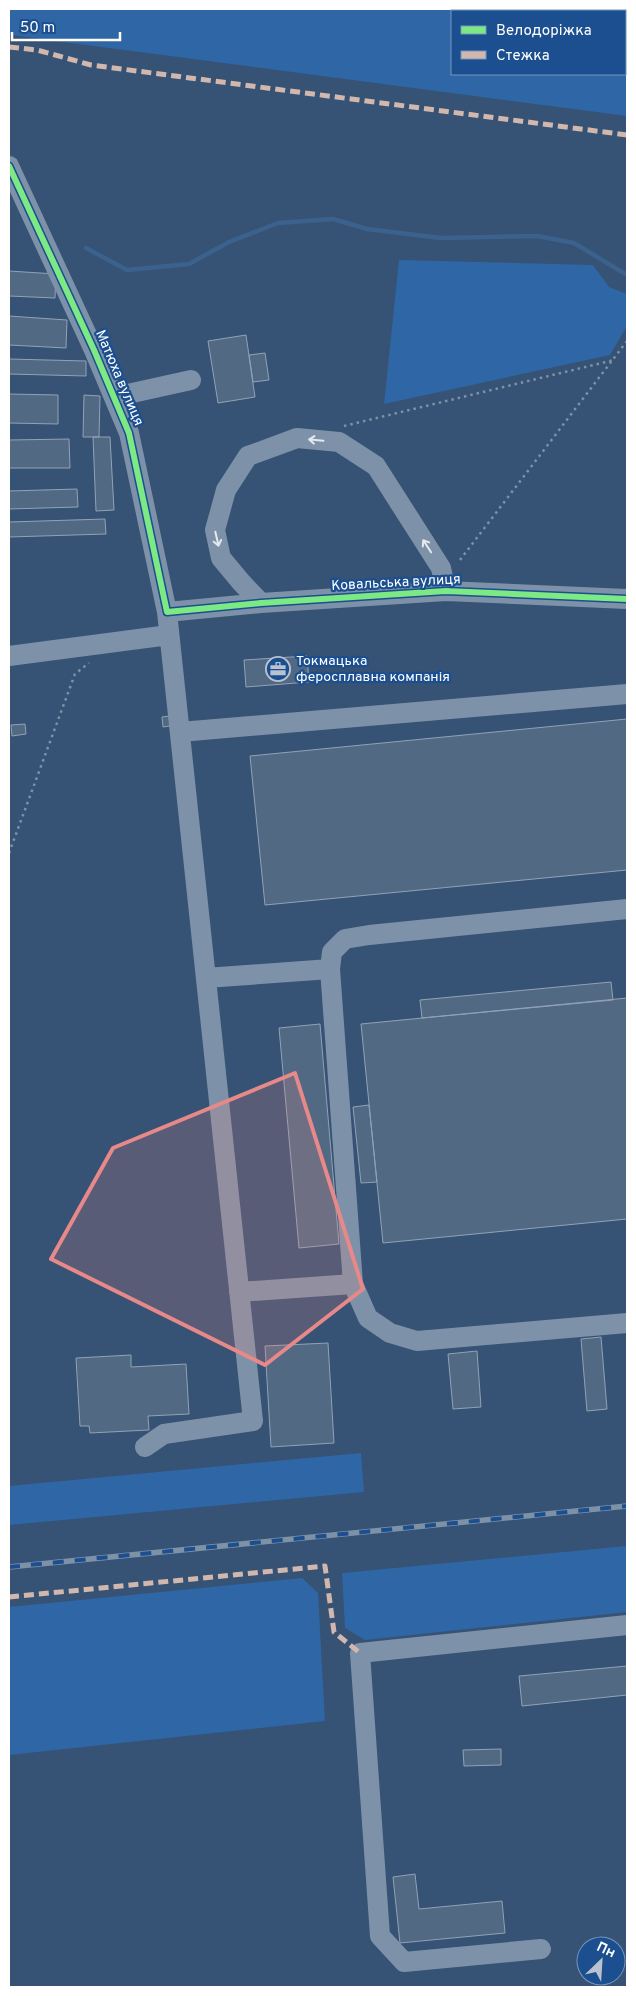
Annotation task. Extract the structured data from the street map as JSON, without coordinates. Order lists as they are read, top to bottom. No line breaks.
{"streets":{"street":["Матюха вулиця","Ковальська вулиця"]},"crossings":[["Матюха вулиця","Ковальська вулиця"]],"places":{"office":["Токмацька феросплавна компанія"]},"legend":["Велодоріжка","Стежка"],"scale_bar":"50 m","north":"top right"}
